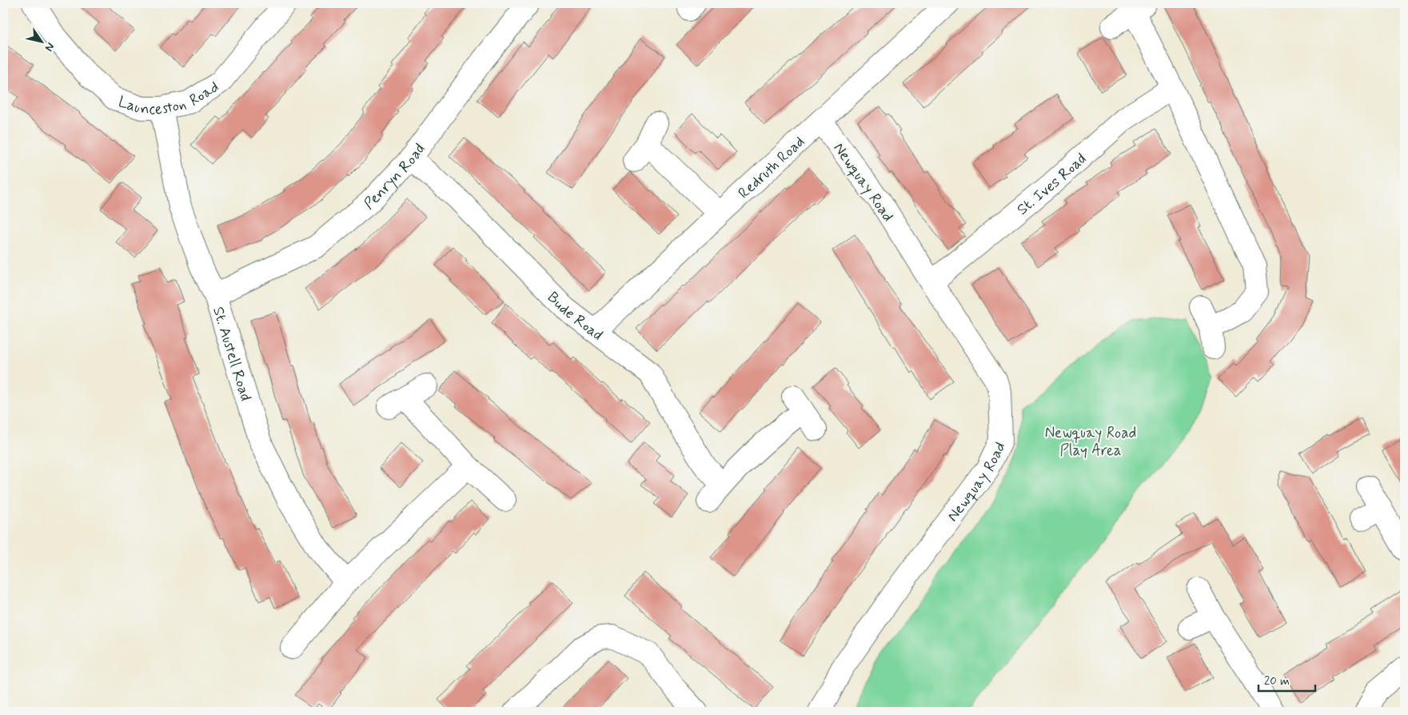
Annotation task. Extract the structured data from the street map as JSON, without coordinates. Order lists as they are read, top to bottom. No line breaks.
{"streets":{"street":["Launceston Road","Redruth Road","Penryn Road","Newquay Road","St. Ives Road","Bude Road","St. Austell Road"]},"crossings":[["Launceston Road","St. Austell Road"],["Redruth Road","Newquay Road"],["Redruth Road","Bude Road"],["Penryn Road","Bude Road"],["Penryn Road","St. Austell Road"],["Newquay Road","St. Ives Road"]],"parks":["Newquay Road Play Area"],"scale_bar":"20 m","north":"bottom right"}
